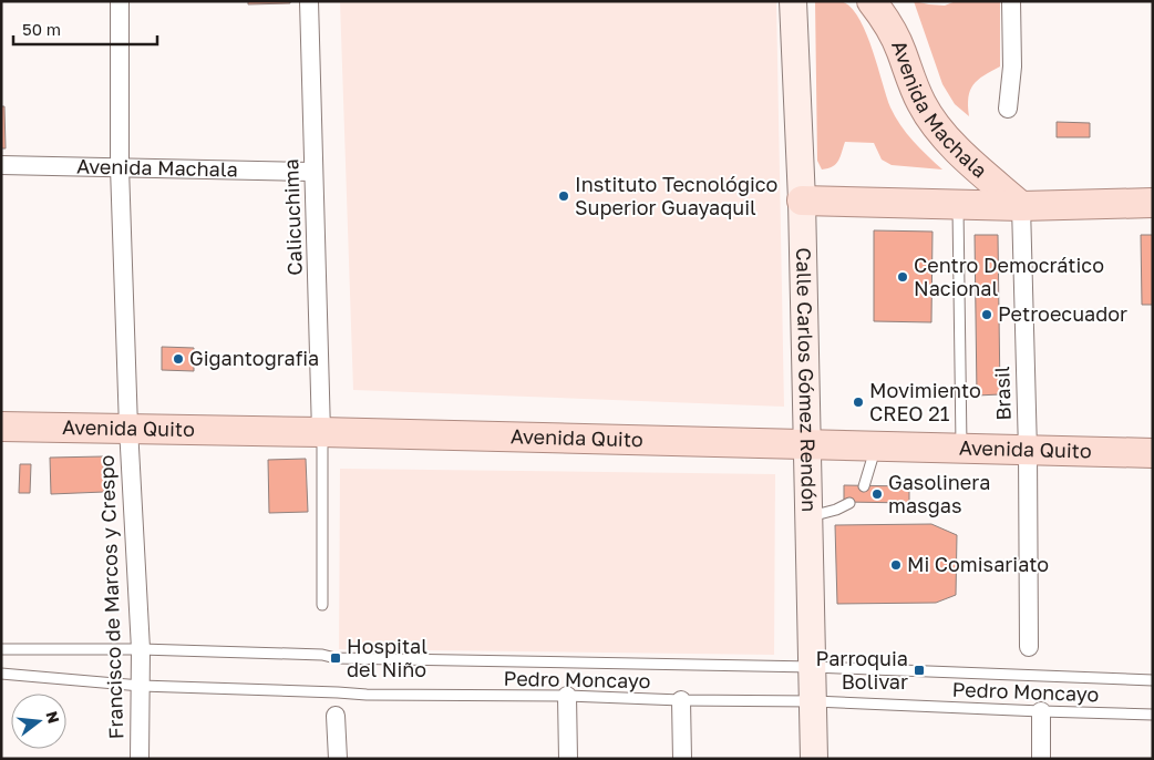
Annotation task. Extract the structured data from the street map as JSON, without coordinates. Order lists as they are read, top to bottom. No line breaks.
{"streets":{"main road":["Avenida Machala","Calle Carlos Gómez Rendón","Avenida Quito"],"street":["Calicuchima","Brasil","Francisco de Marcos y Crespo"],"lane":["Pedro Moncayo"]},"crossings":[["Avenida Machala","Calicuchima"],["Avenida Machala","Calle Carlos Gómez Rendón"],["Avenida Machala","Brasil"],["Avenida Machala","Francisco de Marcos y Crespo"],["Calicuchima","Avenida Quito"],["Calle Carlos Gómez Rendón","Avenida Quito"],["Calle Carlos Gómez Rendón","Pedro Moncayo"],["Brasil","Avenida Quito"],["Avenida Quito","Francisco de Marcos y Crespo"],["Francisco de Marcos y Crespo","Pedro Moncayo"]],"places":{"other":["Instituto Tecnológico Superior Guayaquil","Centro Democrático Nacional","Petroecuador","Gigantografia","Movimiento CREO 21","Gasolinera masgas","Mi Comisariato"],"transit":["Hospital del Niño","Parroquia Bolivar"]},"scale_bar":"50 m","north":"right"}
